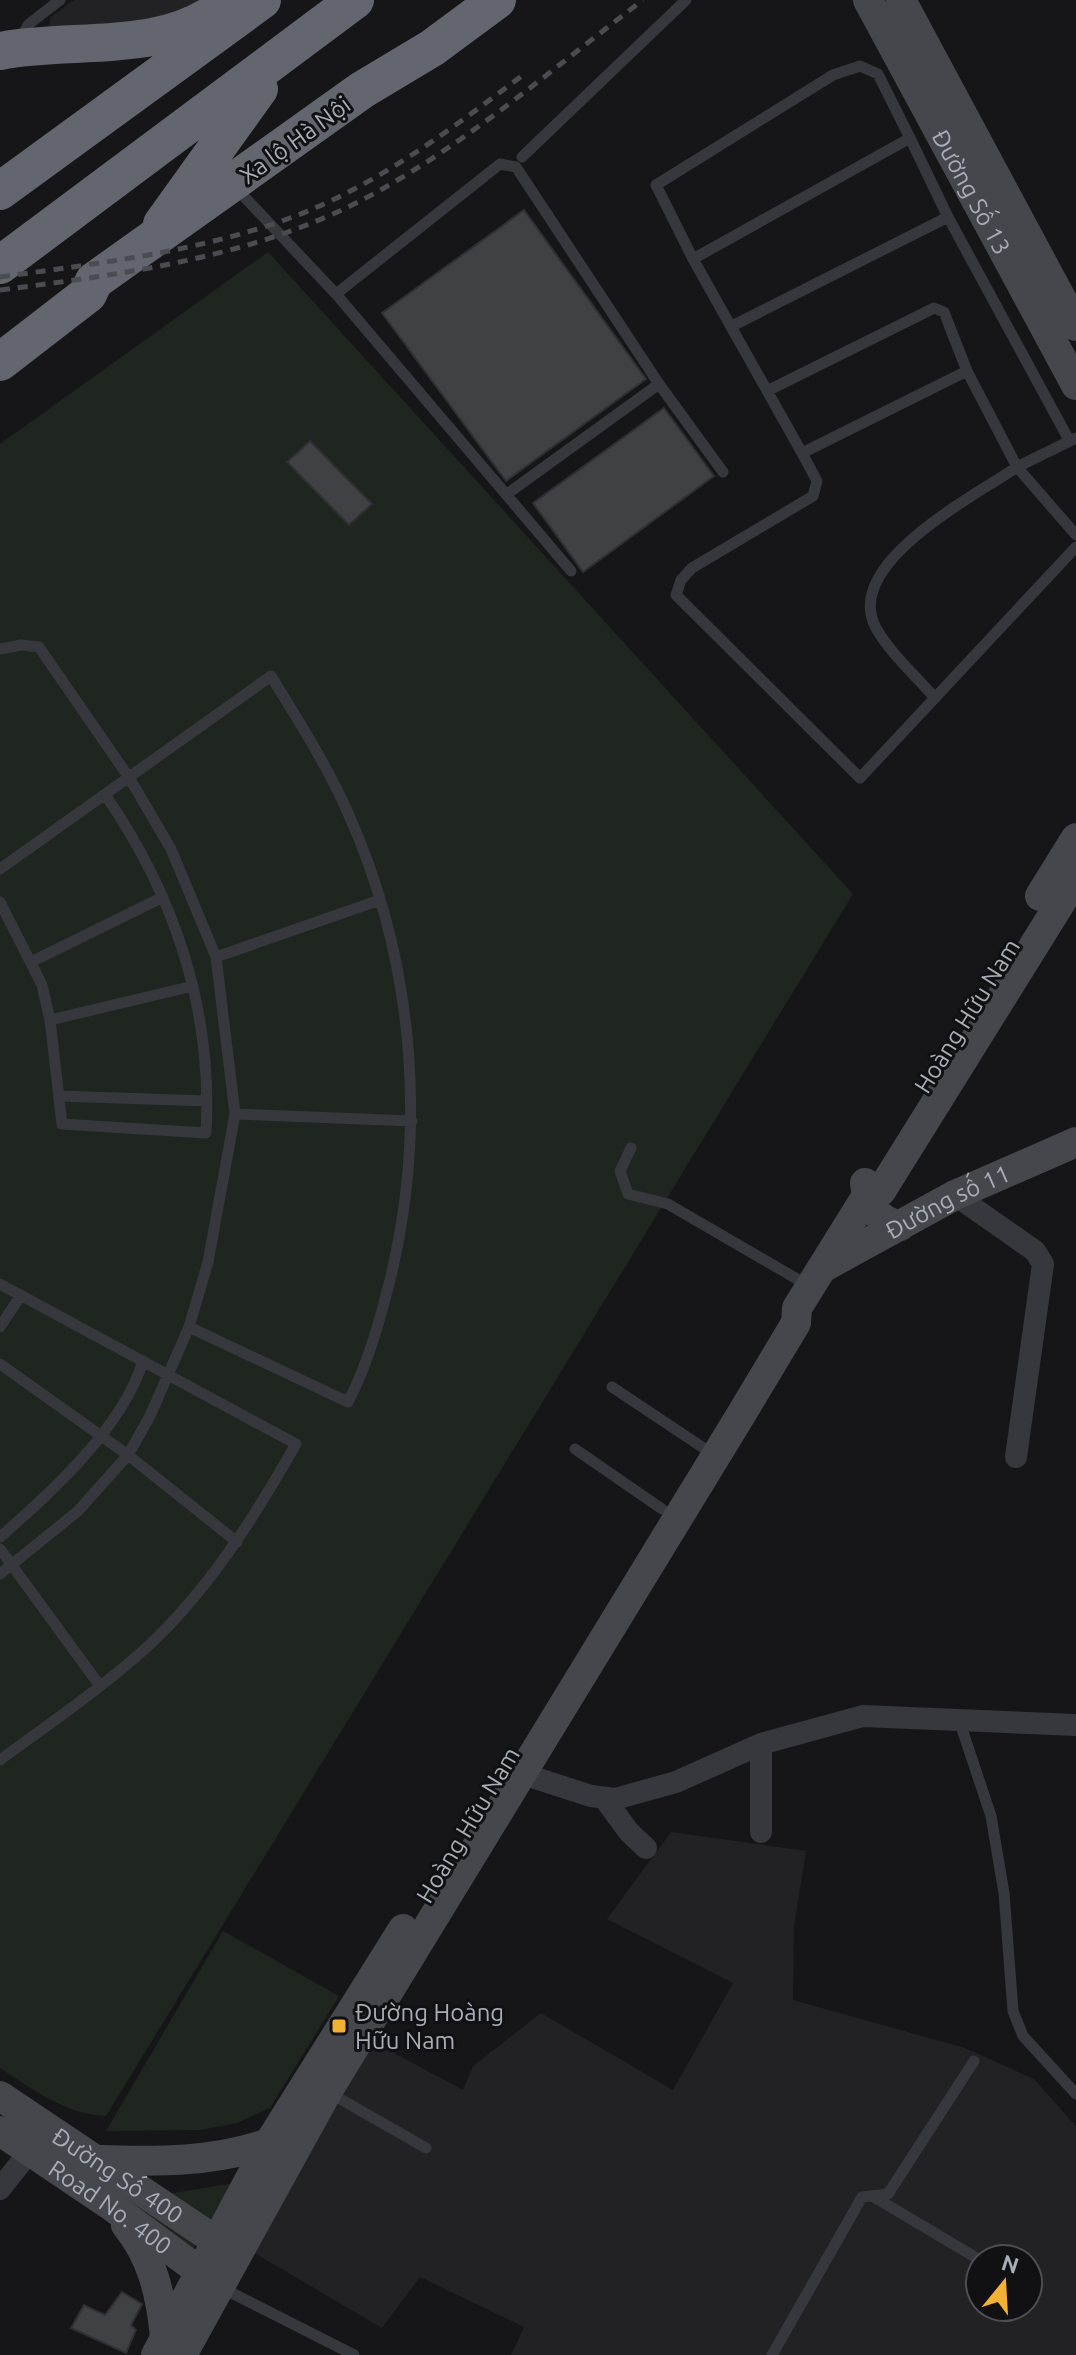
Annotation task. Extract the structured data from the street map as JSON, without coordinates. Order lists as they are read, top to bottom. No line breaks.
{"streets":{"highway":["Xa lộ Hà Nội"],"main road":["Đường Số 13","Hoàng Hữu Nam","Đường số 11","Đường Số 400","Road No. 400"]},"crossings":[["Hoàng Hữu Nam","Đường số 11"],["Hoàng Hữu Nam","Đường Số 400"],["Hoàng Hữu Nam","Road No. 400"]],"places":{"transit":["Đường Hoàng Hữu Nam"]},"north":"top"}
